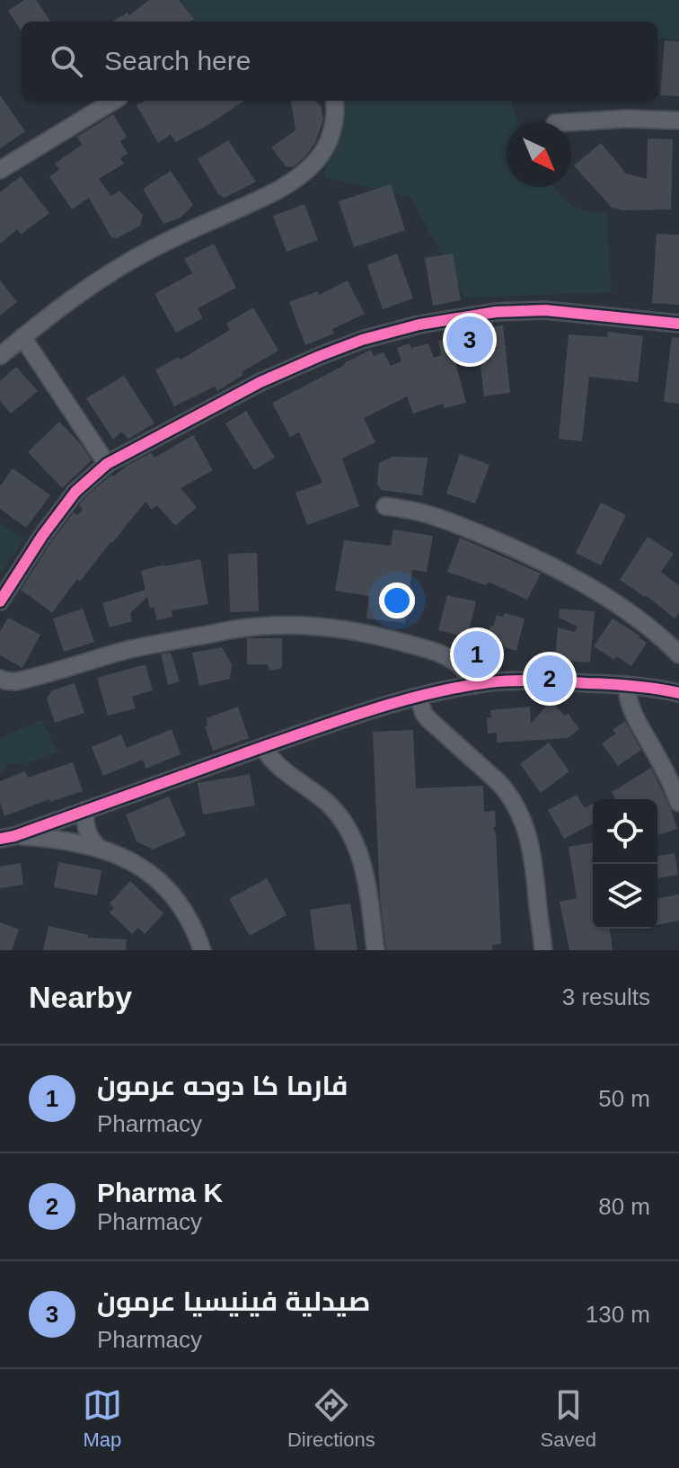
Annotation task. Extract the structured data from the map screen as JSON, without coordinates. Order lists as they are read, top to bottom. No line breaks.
{"north":"bottom right","page":{"search":"Search here","pins":["3","1","2"],"heading":["Nearby","3 results"],"list":[{"mark":"1","name":"فارما كا دوحه عرمون","note":"Pharmacy","value":"50 m"},{"mark":"2","name":"Pharma K","note":"Pharmacy","value":"80 m"},{"mark":"3","name":"صيدلية فينيسيا عرمون","note":"Pharmacy","value":"130 m"}],"nav":["Map","Directions","Saved"]}}
